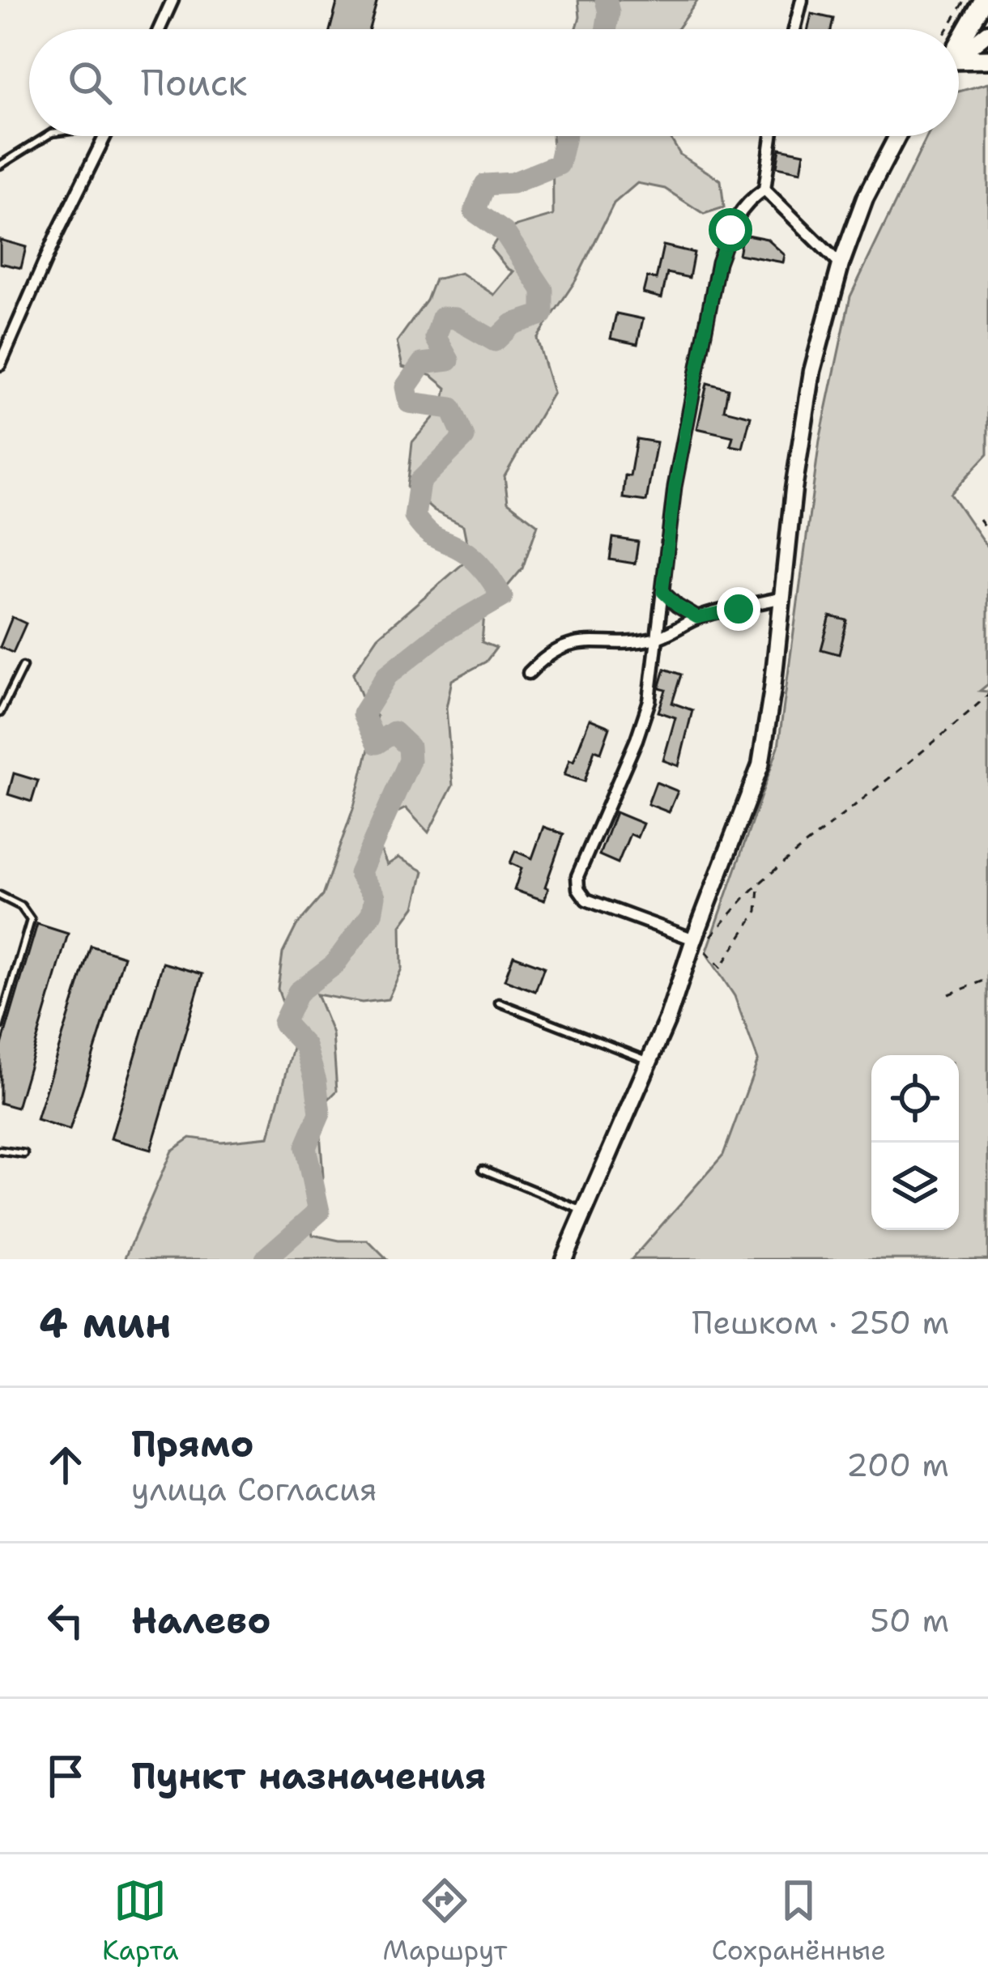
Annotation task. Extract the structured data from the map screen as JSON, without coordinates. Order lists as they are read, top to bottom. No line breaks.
{"page":{"search":"Поиск","heading":["4 мин","Пешком · 250 m"],"list":[["Прямо","улица Согласия","200 m"],["Налево","50 m"],"Пункт назначения"],"nav":["Карта","Маршрут","Сохранённые"]}}
